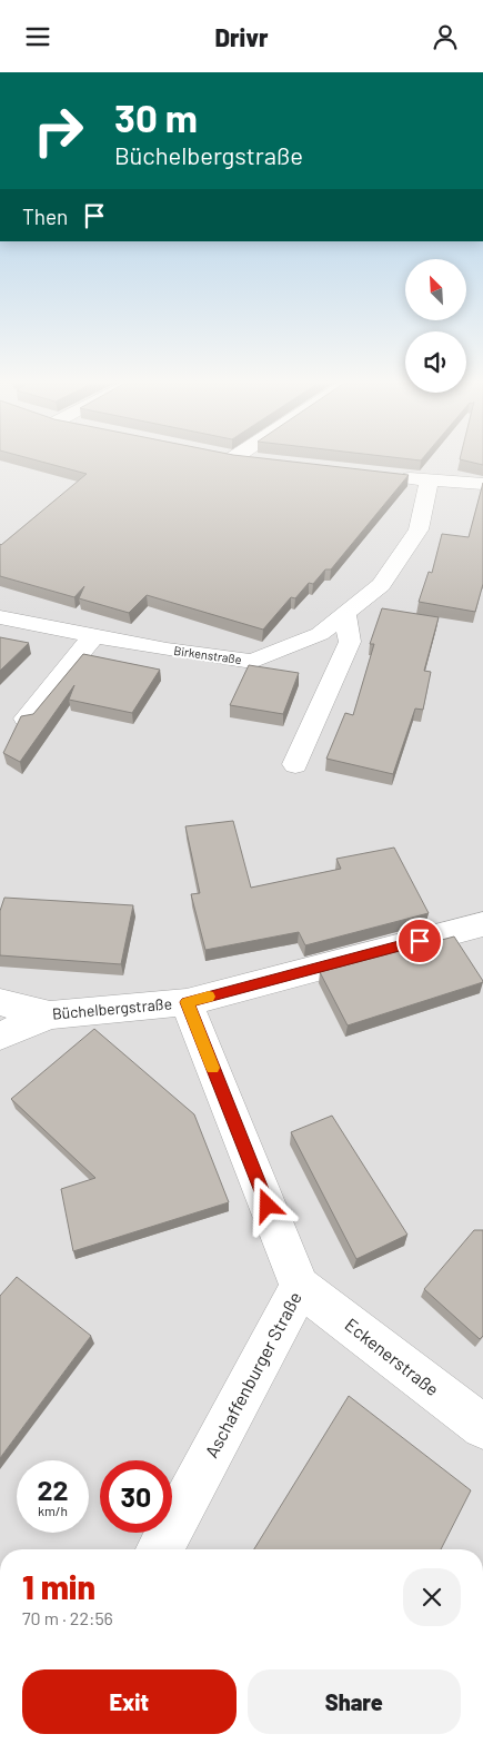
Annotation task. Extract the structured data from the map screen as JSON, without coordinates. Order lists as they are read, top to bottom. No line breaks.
{"streets":{"street":["Birkenstraße","Büchelbergstraße","Eckenerstraße","Aschaffenburger Straße"]},"crossings":[["Büchelbergstraße","Aschaffenburger Straße"],["Eckenerstraße","Aschaffenburger Straße"]],"north":"top left","page":{"header":"Drivr","turn":["30 m","Büchelbergstraße"],"then":"Then","speed":"22 km/h","limit":"30","heading":["1 min","70 m · 22:56"],"buttons":["Exit","Share"]}}
